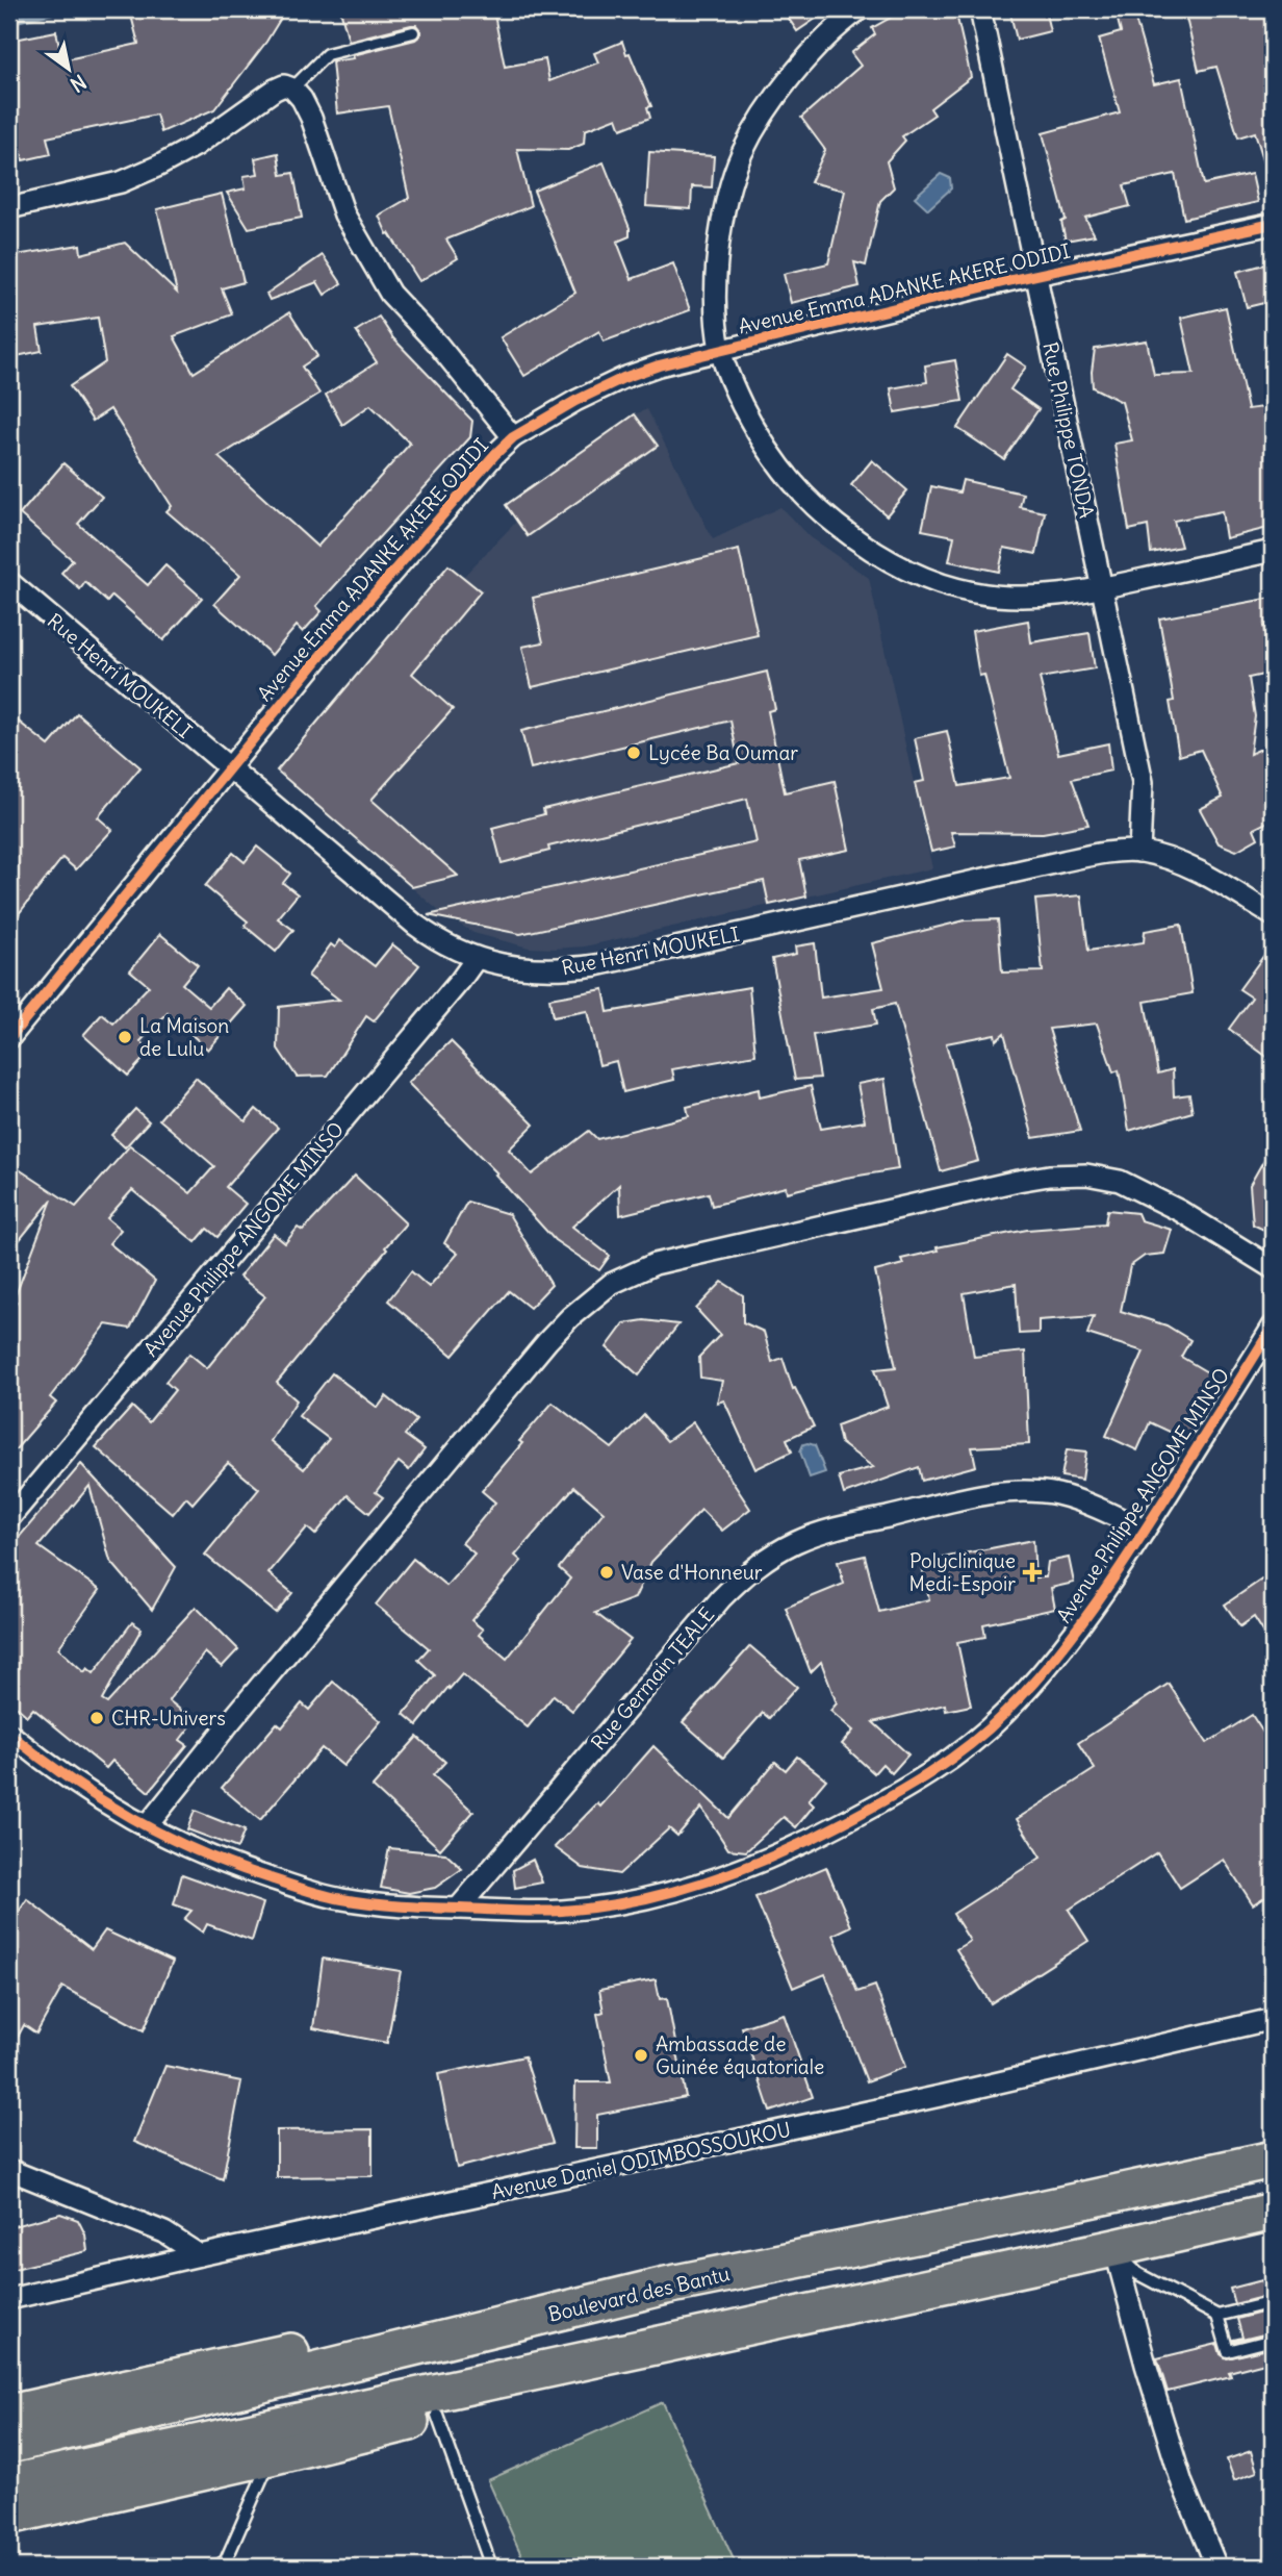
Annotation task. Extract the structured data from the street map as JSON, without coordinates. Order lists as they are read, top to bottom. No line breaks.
{"streets":{"highway":["Boulevard des Bantu"],"street":["Avenue Emma ADANKE AKERE ODIDI","Rue Philippe TONDA","Rue Henri MOUKELI","Avenue Philippe ANGOME MINSO","Rue Germain TEALE","Avenue Daniel ODIMBOSSOUKOU"]},"crossings":[["Avenue Emma ADANKE AKERE ODIDI","Rue Philippe TONDA"],["Avenue Emma ADANKE AKERE ODIDI","Rue Henri MOUKELI"],["Rue Philippe TONDA","Rue Henri MOUKELI"],["Rue Henri MOUKELI","Avenue Philippe ANGOME MINSO"],["Avenue Philippe ANGOME MINSO","Rue Germain TEALE"]],"places":{"other":["Lycée Ba Oumar","La Maison de Lulu","Vase d'Honneur","CHR-Univers","Ambassade de Guinée équatoriale"],"health":["Polyclinique Medi-Espoir"]},"north":"bottom right"}
